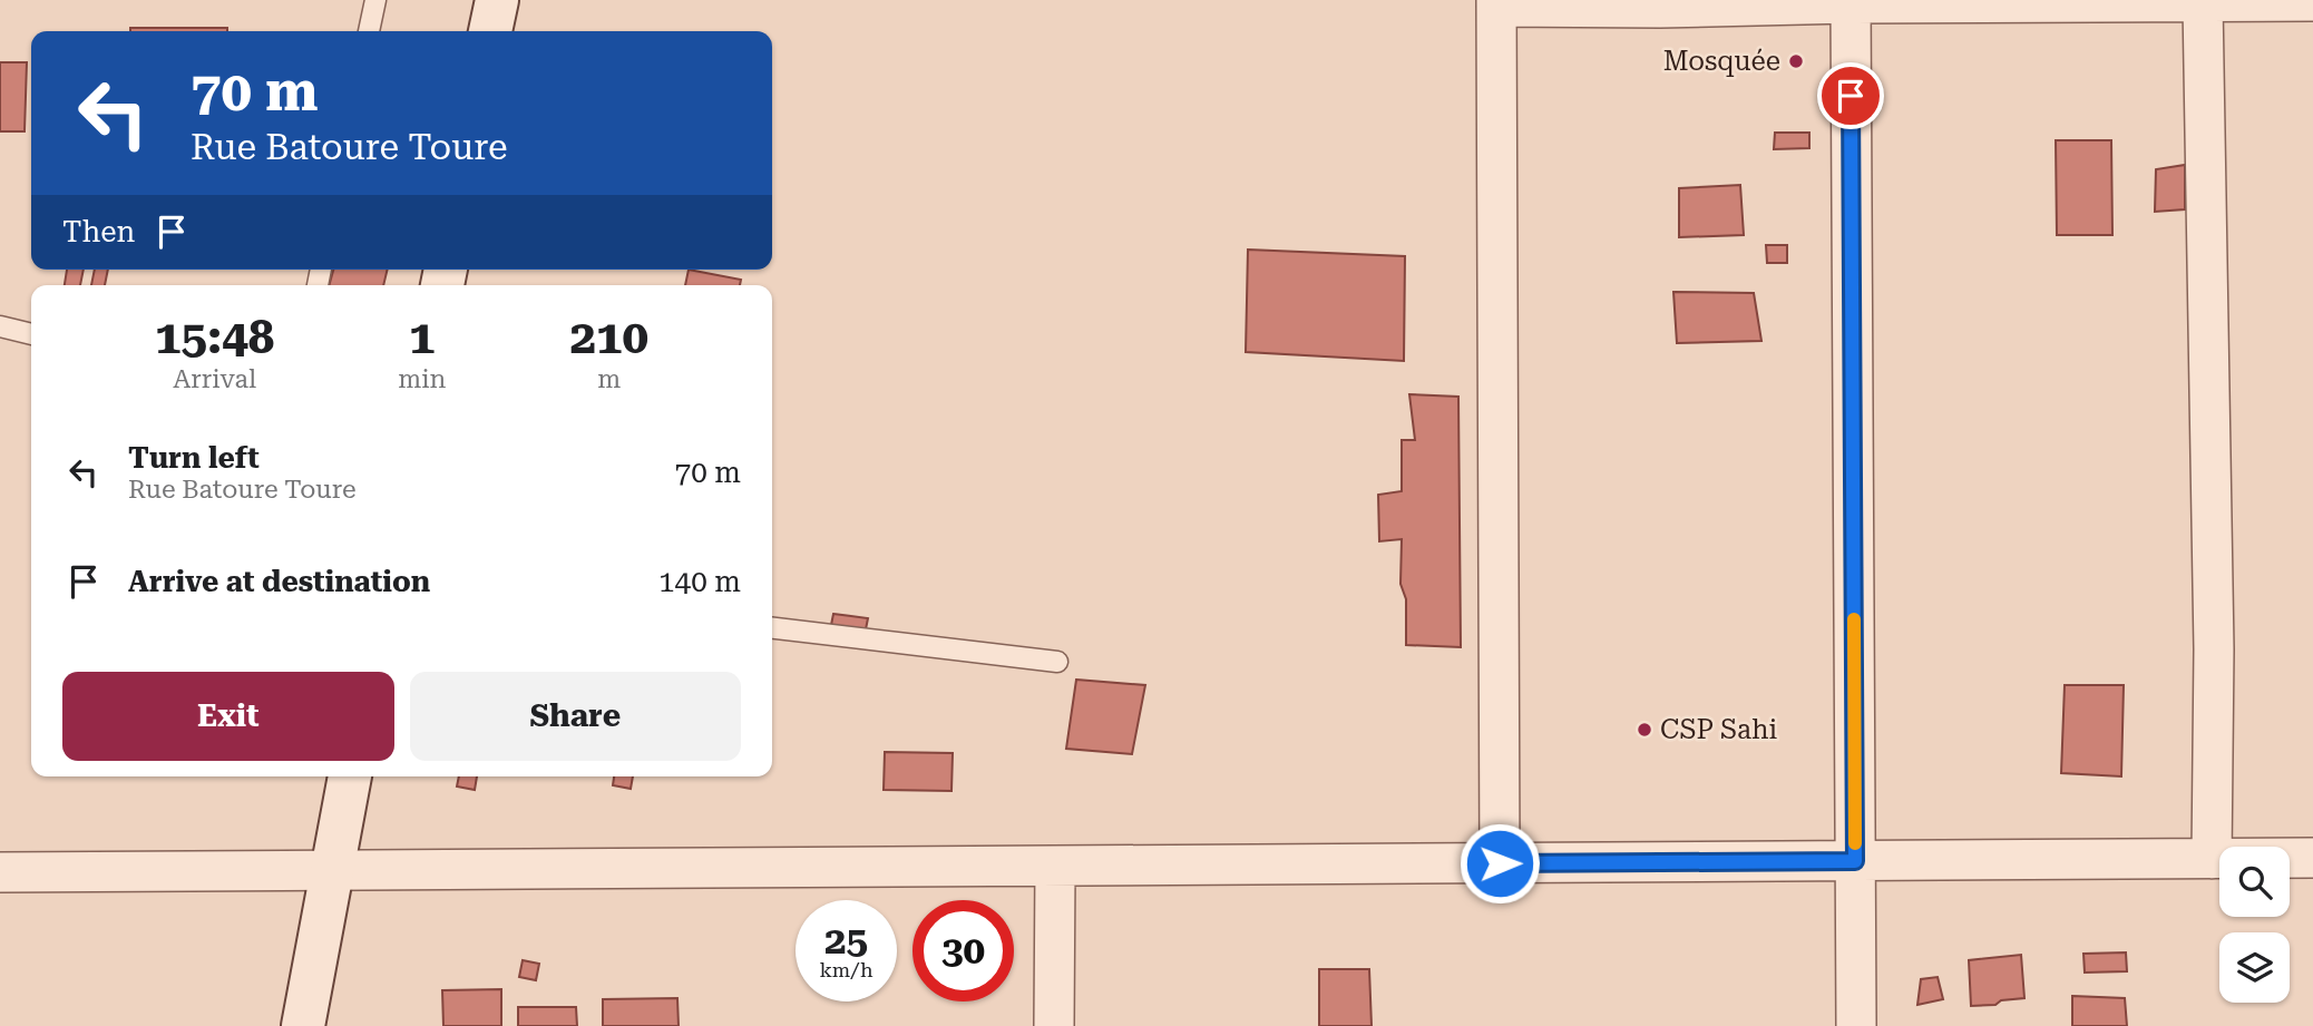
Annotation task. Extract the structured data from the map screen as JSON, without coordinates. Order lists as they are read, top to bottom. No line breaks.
{"places":["Mosquée","CSP Sahi"],"page":{"turn":["70 m","Rue Batoure Toure"],"then":"Then","eta":["15:48","Arrival","1","min","210","m"],"list":[{"name":"Turn left","note":"Rue Batoure Toure","value":"70 m"},{"name":"Arrive at destination","value":"140 m"}],"buttons":["Exit","Share"],"speed":"25 km/h","limit":"30"}}
